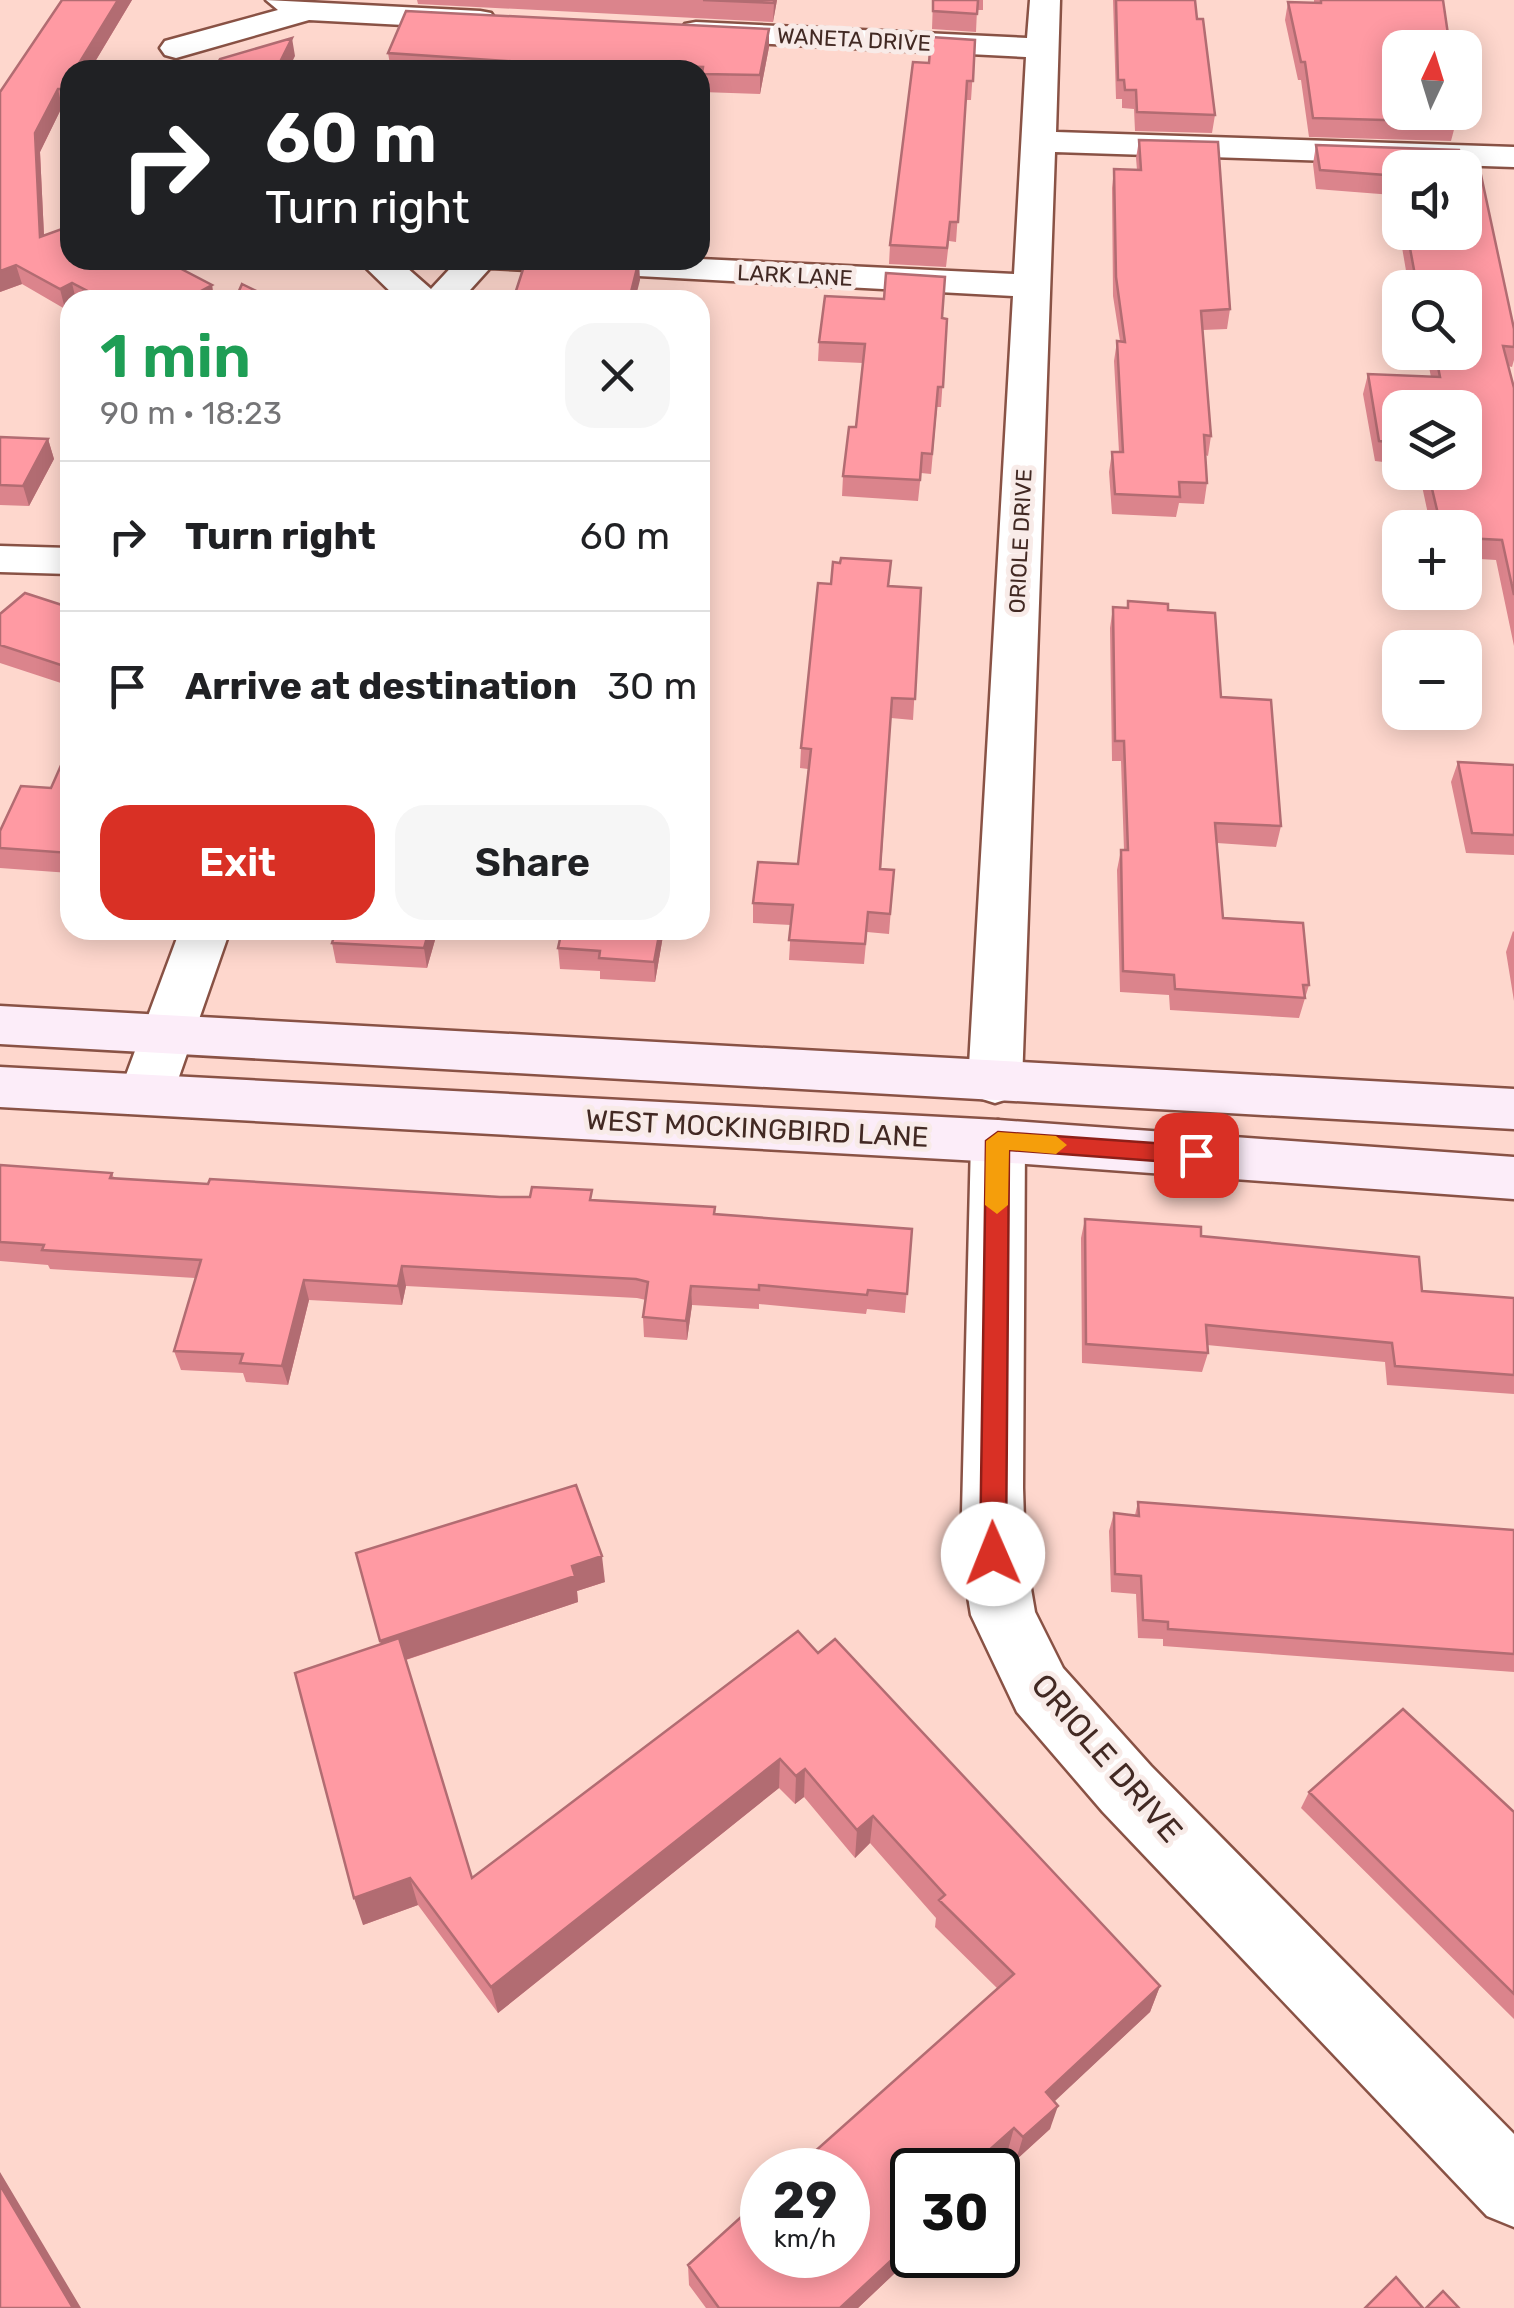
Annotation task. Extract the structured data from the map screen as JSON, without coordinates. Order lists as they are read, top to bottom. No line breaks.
{"streets":{"main road":["WEST MOCKINGBIRD LANE"],"street":["WANETA DRIVE","LARK LANE","ORIOLE DRIVE"]},"crossings":[["WANETA DRIVE","ORIOLE DRIVE"],["LARK LANE","ORIOLE DRIVE"],["ORIOLE DRIVE","WEST MOCKINGBIRD LANE"]],"north":"top","page":{"map_buttons":["+","−"],"turn":["60 m","Turn right"],"heading":["1 min","90 m · 18:23"],"list":[{"name":"Turn right","value":"60 m"},{"name":"Arrive at destination","value":"30 m"}],"buttons":["Exit","Share"],"speed":"29 km/h","limit":"30"}}
